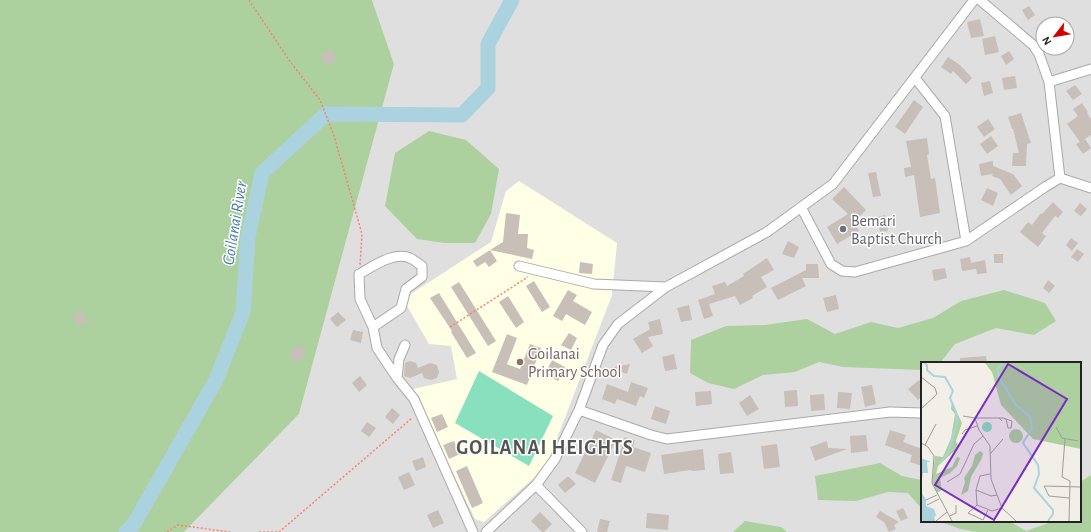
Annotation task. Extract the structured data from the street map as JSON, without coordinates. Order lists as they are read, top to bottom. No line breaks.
{"districts":["GOILANAI HEIGHTS"],"water":["Goilanai River"],"places":["Bemari Baptist Church","Goilanai Primary School"],"north":"bottom left"}
